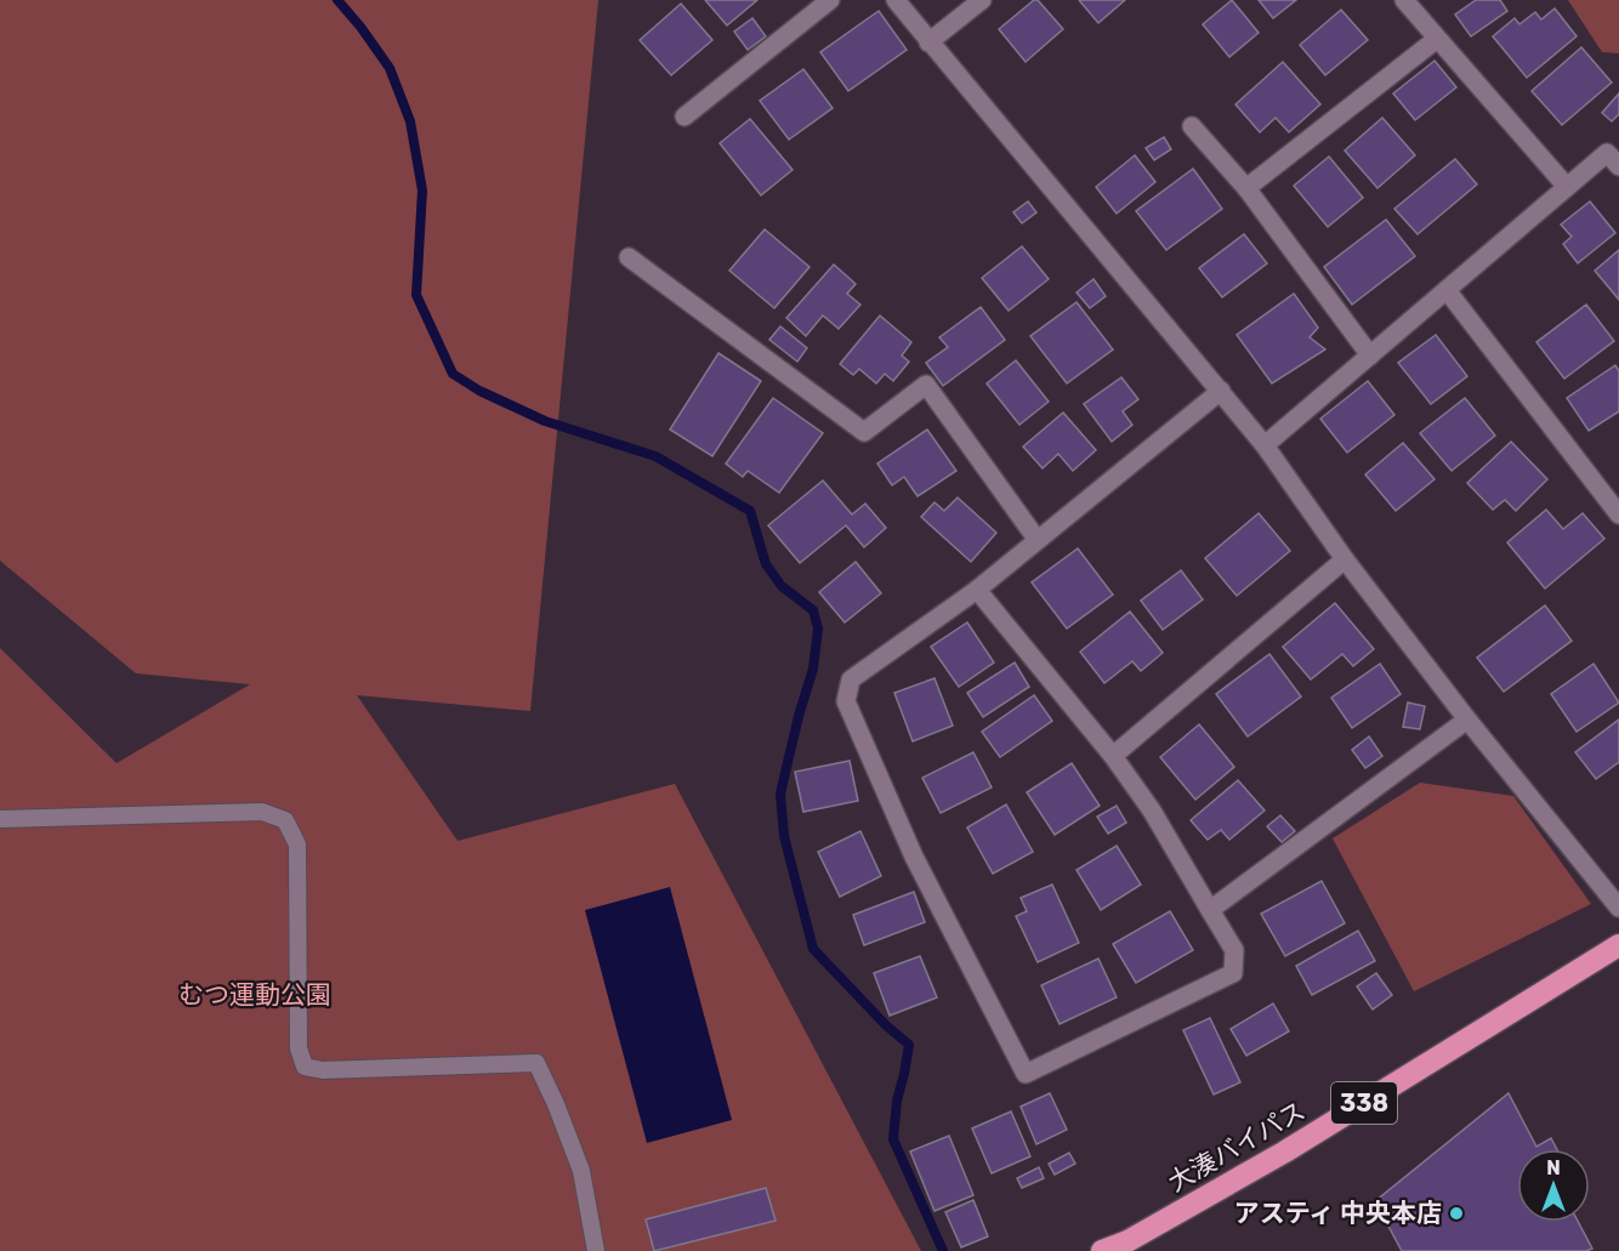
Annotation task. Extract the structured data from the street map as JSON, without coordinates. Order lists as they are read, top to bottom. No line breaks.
{"streets":{"highway":["338","大湊バイパス"]},"parks":["むつ運動公園"],"places":["アスティ 中央本店"],"north":"top"}
